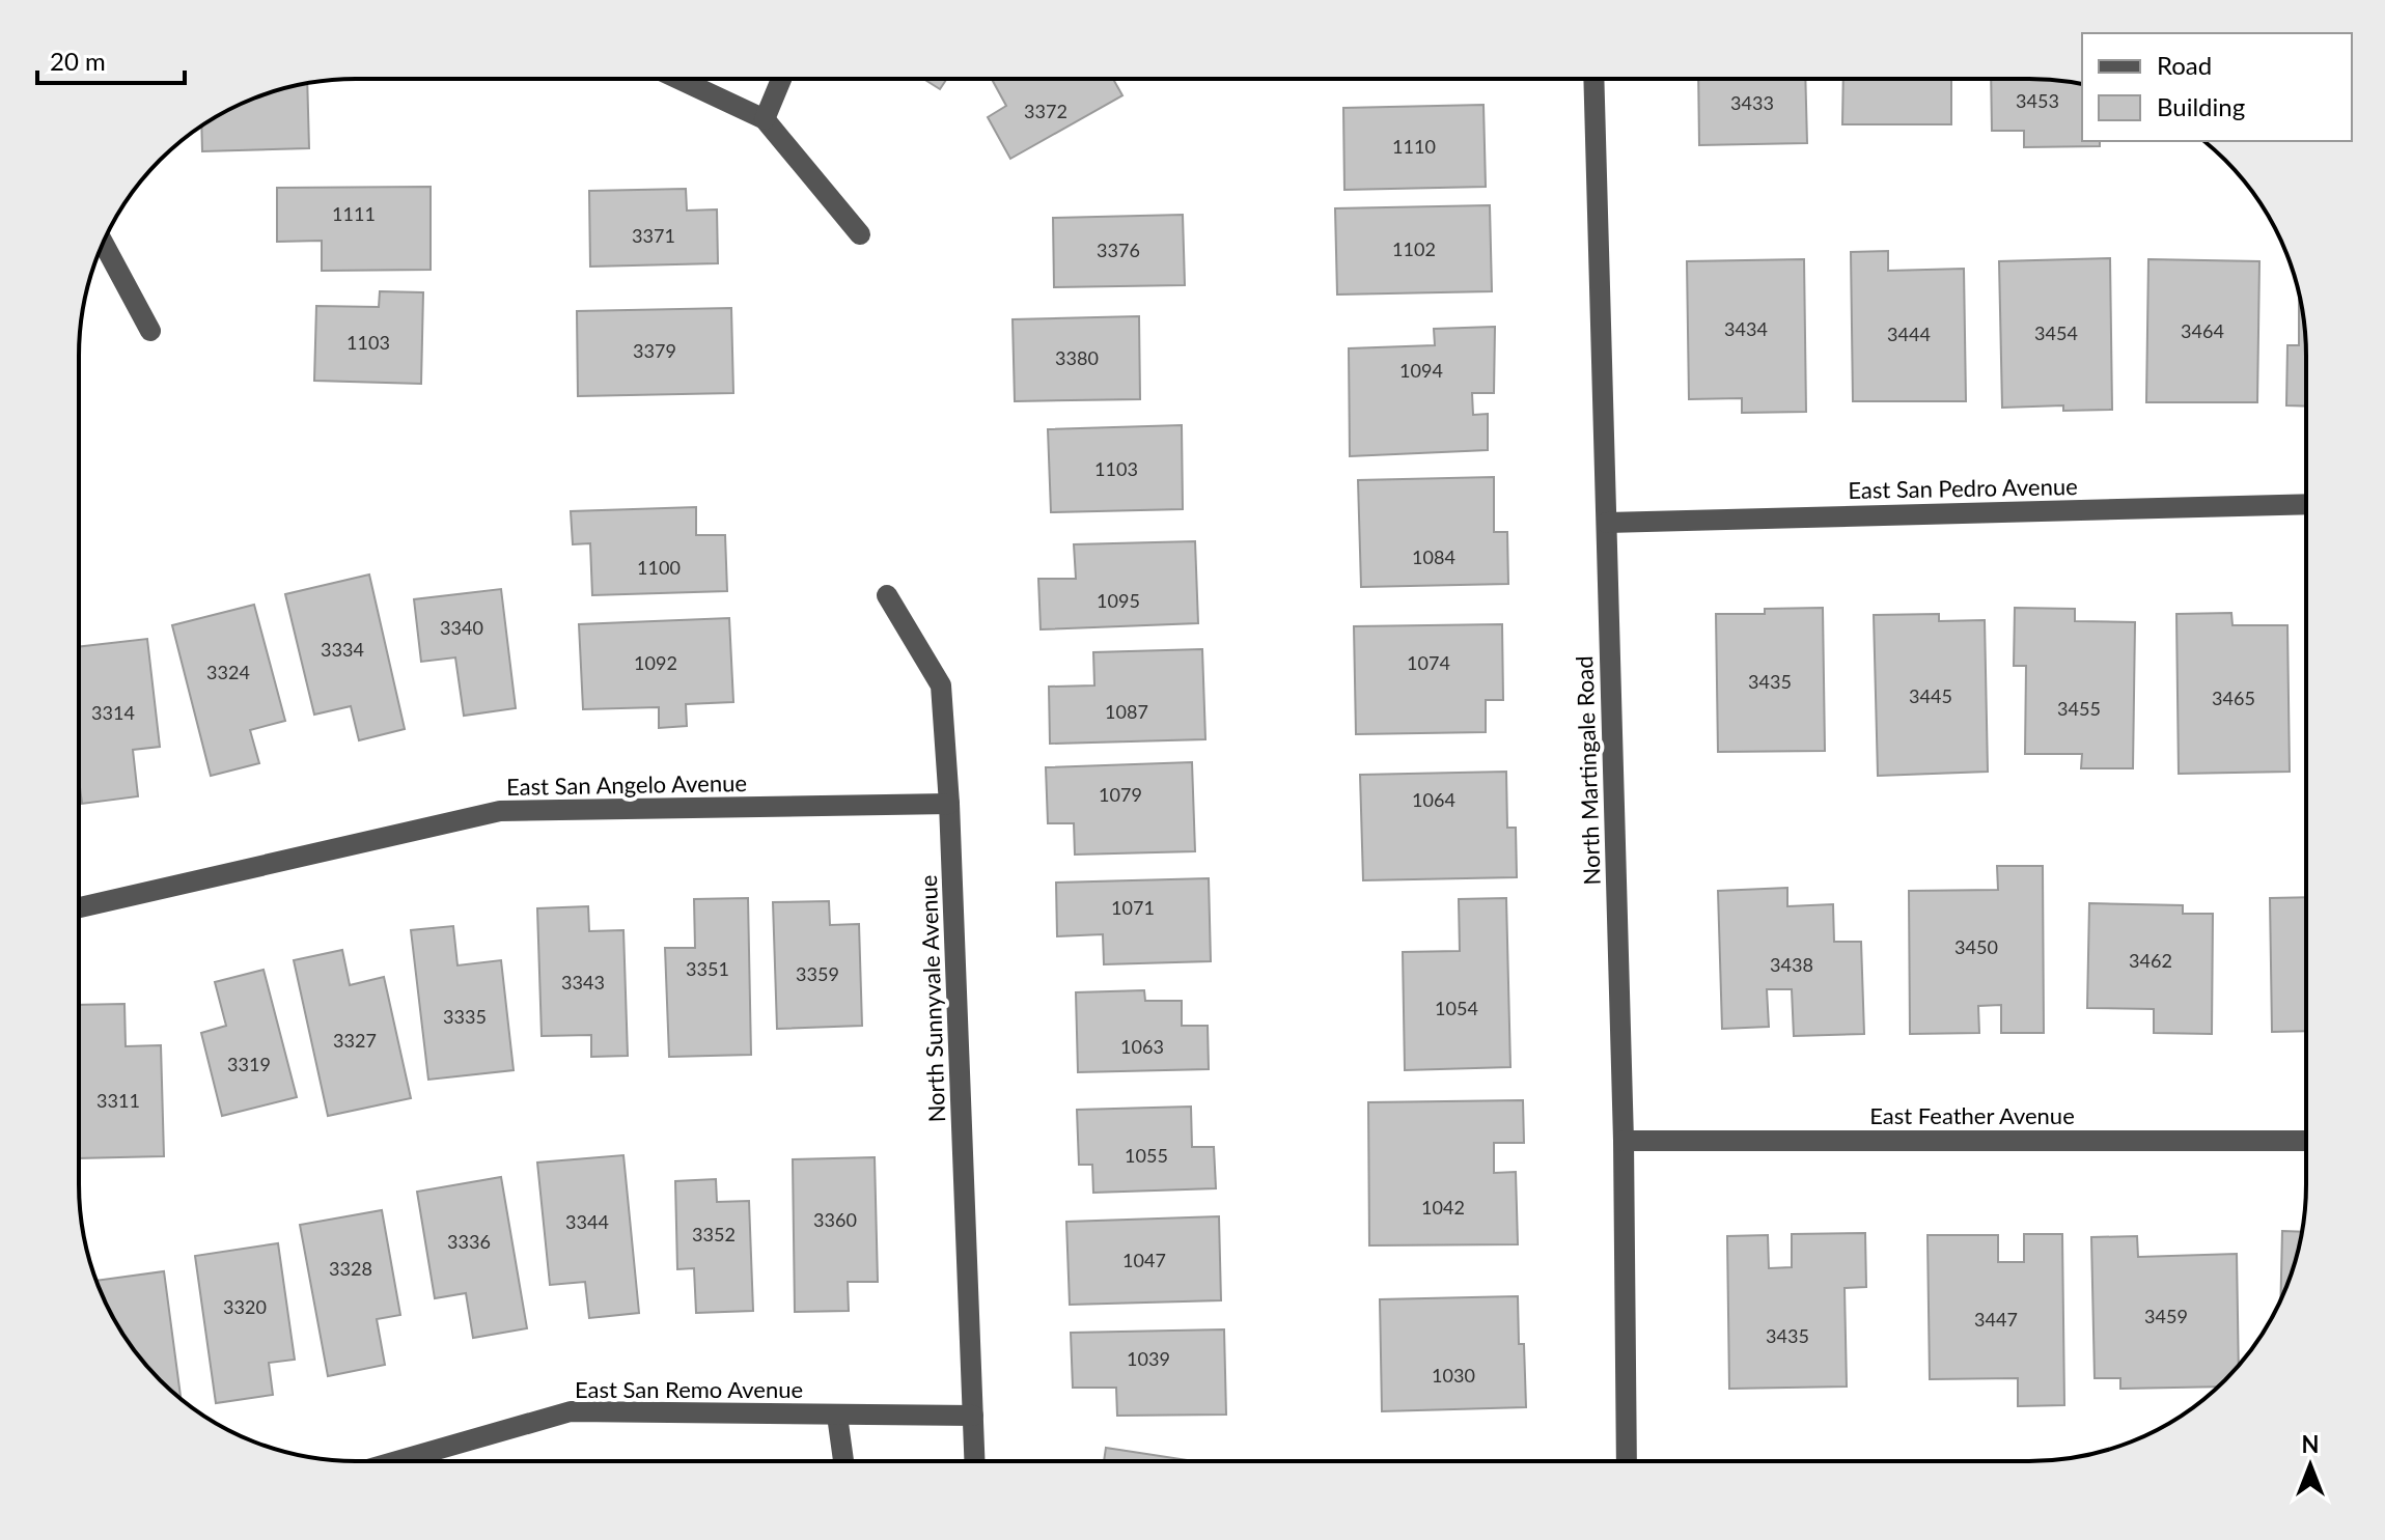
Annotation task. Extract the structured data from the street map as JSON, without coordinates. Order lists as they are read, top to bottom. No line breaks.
{"streets":{"street":["East San Pedro Avenue","North Martingale Road","East San Angelo Avenue","North Sunnyvale Avenue","East Feather Avenue","East San Remo Avenue"]},"crossings":[["East San Pedro Avenue","North Martingale Road"],["North Martingale Road","East Feather Avenue"],["East San Angelo Avenue","North Sunnyvale Avenue"],["North Sunnyvale Avenue","East San Remo Avenue"]],"house_numbers":["3453","3433","3372","1110","1111","3371","1102","3376","3434","3464","3454","3444","1103","3379","3380","1094","1103","1084","1100","1095","3340","3334","1092","1074","3324","3435","3445","3465","3455","1087","3314","1079","1064","1071","3450","3462","3438","3351","3359","3343","1054","3335","3327","1063","3319","3311","1055","1042","3360","3344","3352","3336","1047","3328","3320","3459","3447","3435","1039","1030"],"legend":["Road","Building"],"scale_bar":"20 m","north":"top"}
